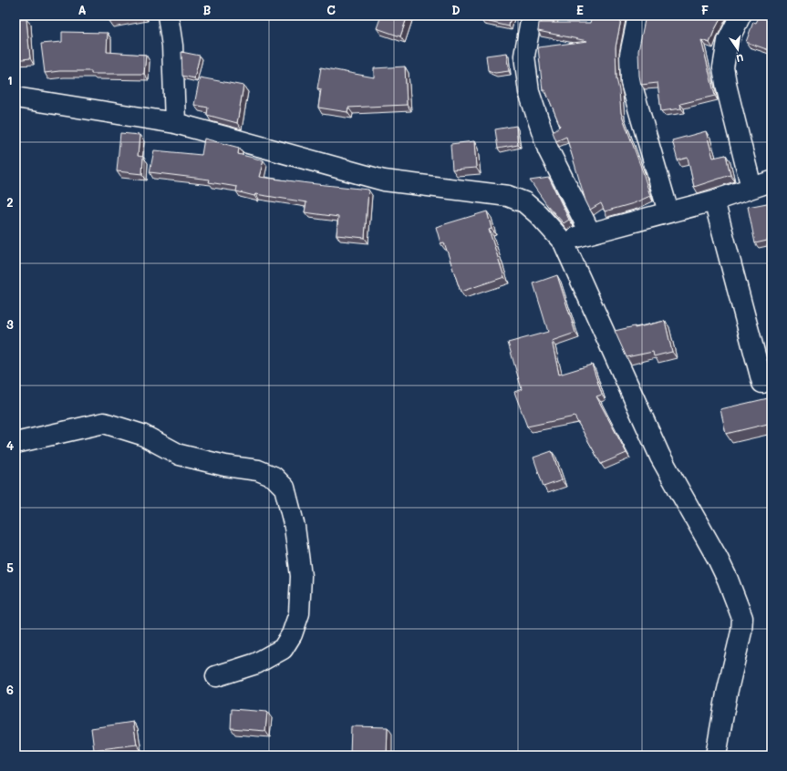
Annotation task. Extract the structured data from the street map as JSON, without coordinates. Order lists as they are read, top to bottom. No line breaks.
{"north":"bottom","grid":{"columns":["A","B","C","D","E","F"],"rows":["1","2","3","4","5","6"]}}
